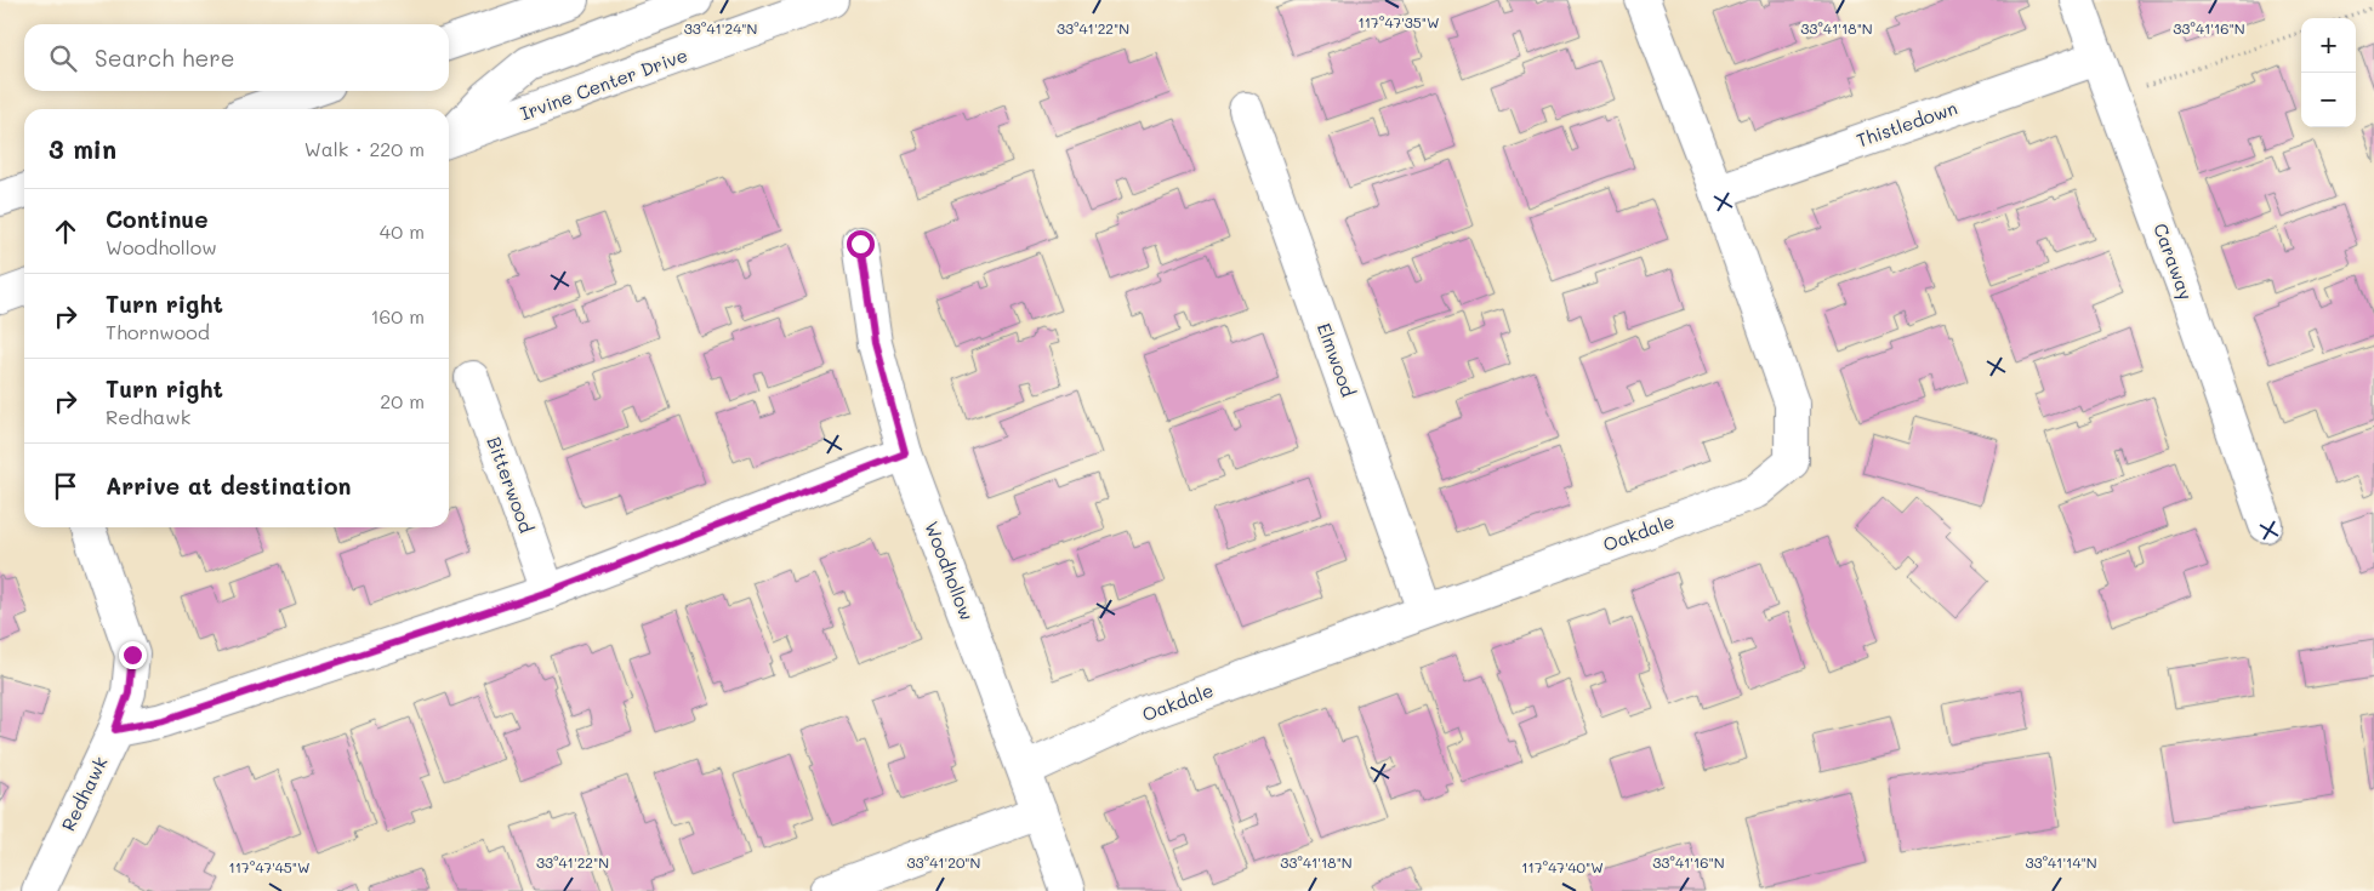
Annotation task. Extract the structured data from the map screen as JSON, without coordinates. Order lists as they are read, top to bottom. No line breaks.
{"streets":{"street":["Irvine Center Drive","Thistledown","Caraway","Elmwood","Bitterwood","Oakdale","Woodhollow","Redhawk"]},"crossings":[["Thistledown","Caraway"],["Thistledown","Oakdale"],["Elmwood","Oakdale"],["Oakdale","Woodhollow"]],"page":{"map_buttons":["+","−"],"search":"Search here","heading":["3 min","Walk · 220 m"],"list":[["Continue","Woodhollow","40 m"],["Turn right","Thornwood","160 m"],["Turn right","Redhawk","20 m"],"Arrive at destination"]},"coordinates":["117°47'35\"W","33°41'22\"N","33°41'24\"N","33°41'18\"N","33°41'16\"N","33°41'20\"N","33°41'14\"N","117°47'45\"W","117°47'40\"W"]}
